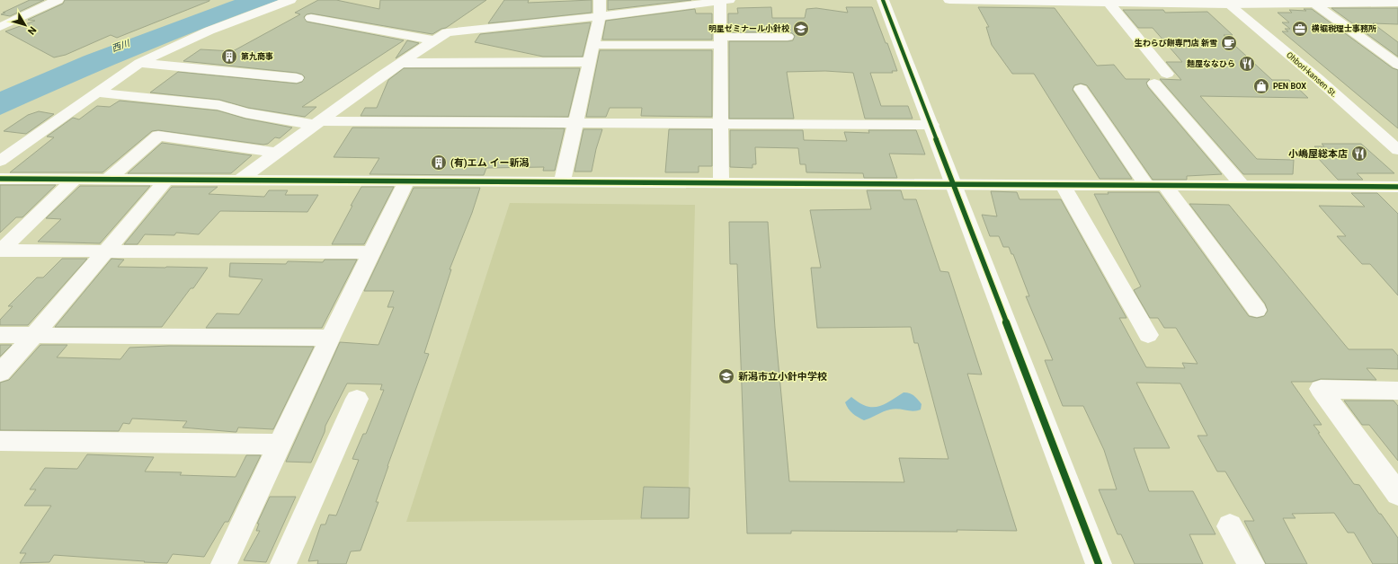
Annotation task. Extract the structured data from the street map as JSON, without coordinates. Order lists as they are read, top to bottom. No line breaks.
{"streets":{"street":["Ohbori-kansen St."]},"water":["西川"],"places":{"school or university":["明星ゼミナール小針校","新潟市立小針中学校"],"office":["横堀税理士事務所"],"cafe":["生わらび餅専門店 新雪"],"building":["第九商事","(有)エム イー新潟"],"restaurant":["麺屋ななひら","小嶋屋総本店"],"shop":["PEN BOX"]},"north":"bottom right"}
